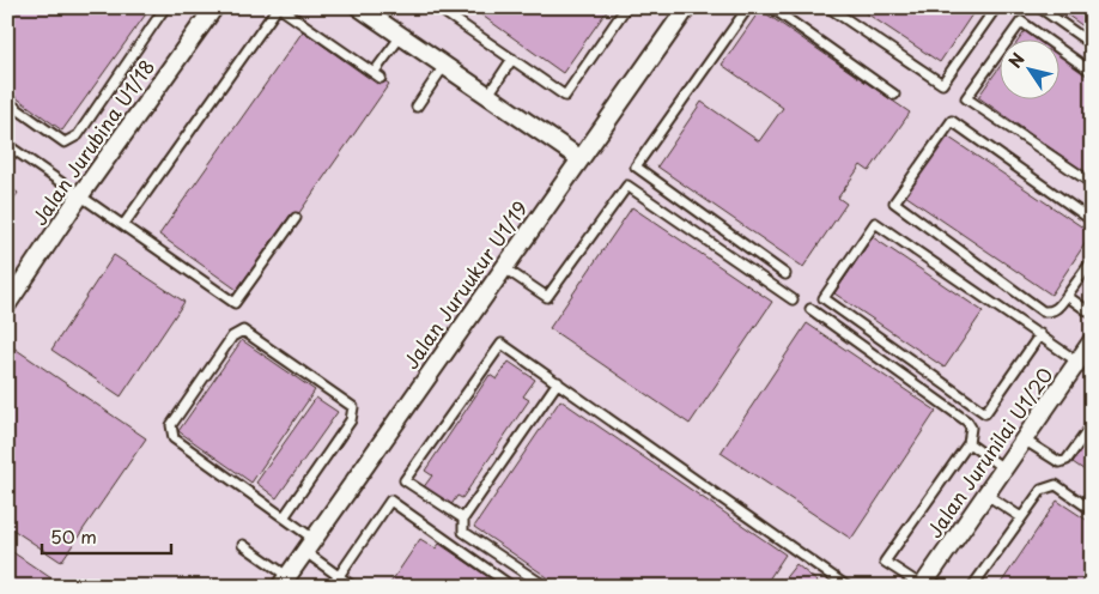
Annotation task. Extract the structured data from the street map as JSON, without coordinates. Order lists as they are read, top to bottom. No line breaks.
{"streets":{"street":["Jalan Jurubina U1/18","Jalan Juruukur U1/19","Jalan Jurunilai U1/20"]},"scale_bar":"50 m","north":"top left"}
